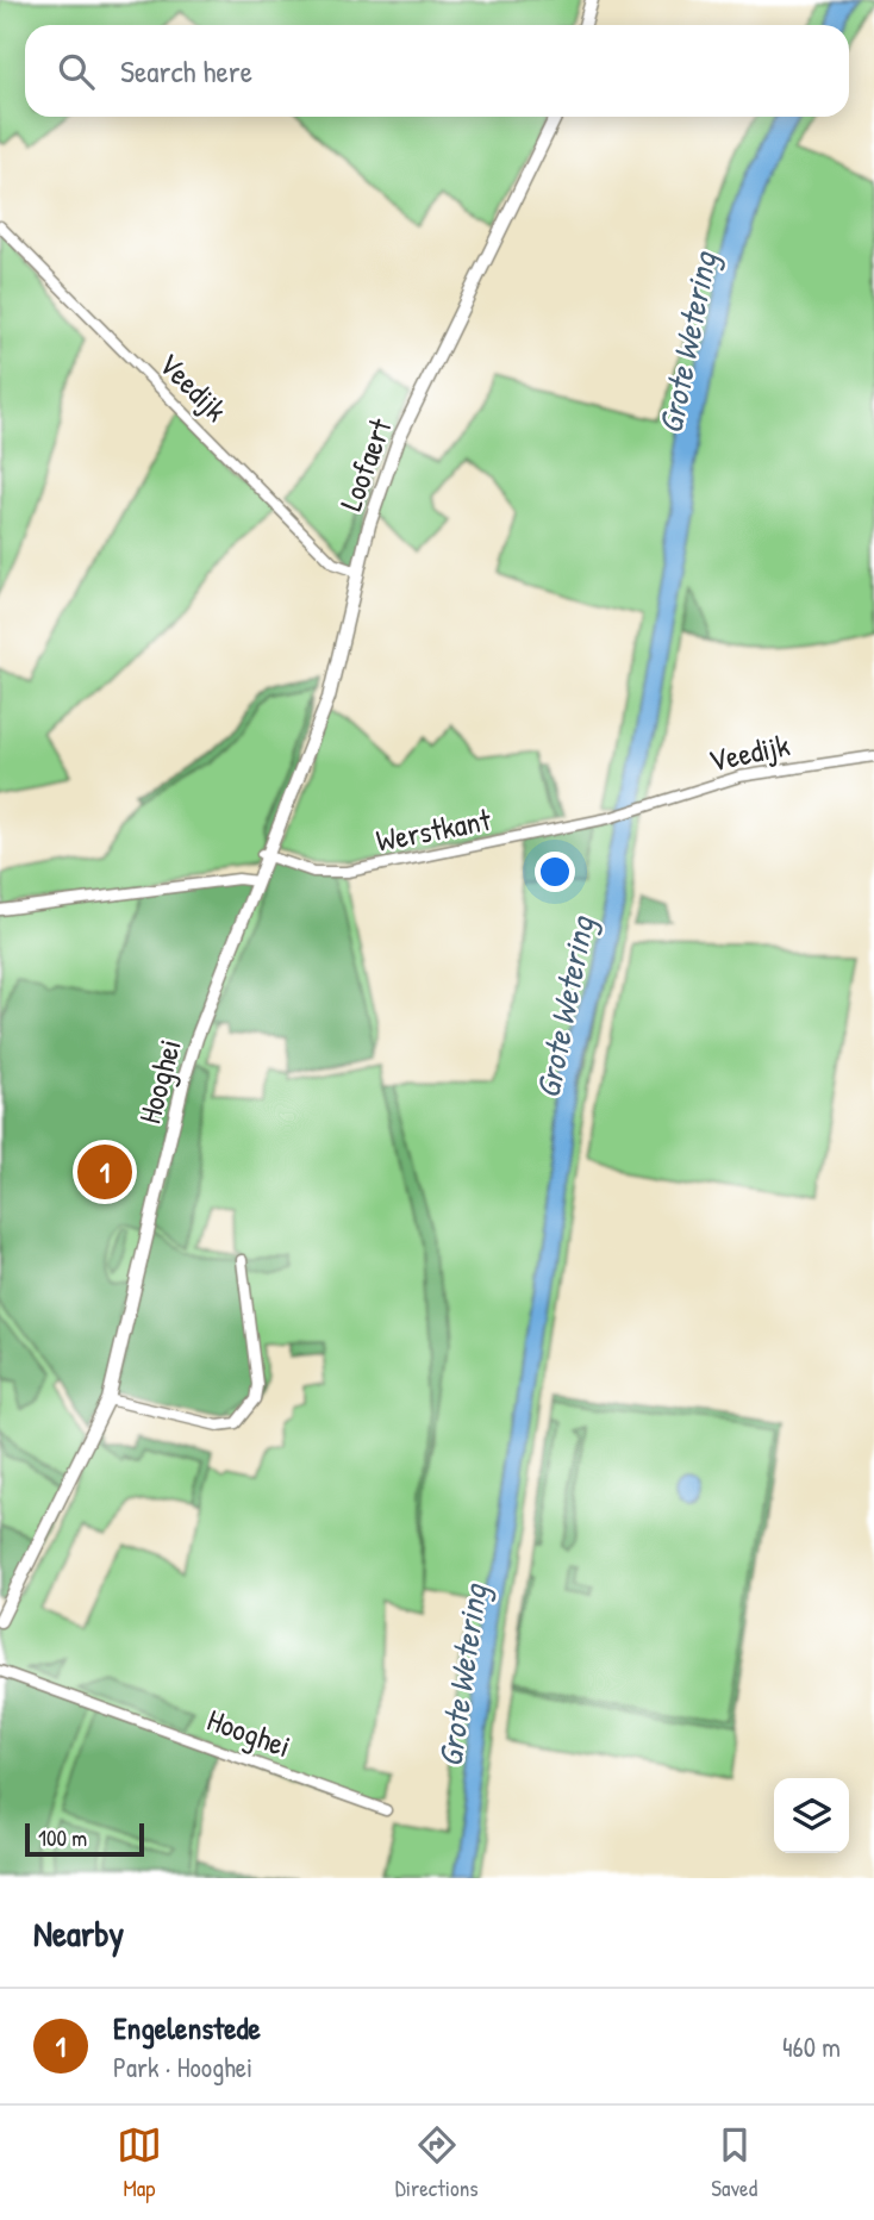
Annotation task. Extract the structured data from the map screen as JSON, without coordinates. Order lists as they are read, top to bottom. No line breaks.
{"streets":{"street":["Veedijk","Loofaert","Werstkant","Hooghei"]},"crossings":[["Veedijk","Loofaert"],["Veedijk","Werstkant"],["Loofaert","Werstkant"],["Loofaert","Hooghei"]],"water":["Grote Wetering"],"scale_bar":"100 m","page":{"search":"Search here","pins":"1","scale":"100 m","heading":"Nearby","list":[{"mark":"1","name":"Engelenstede","note":"Park · Hooghei","value":"460 m"}],"nav":["Map","Directions","Saved"]}}
